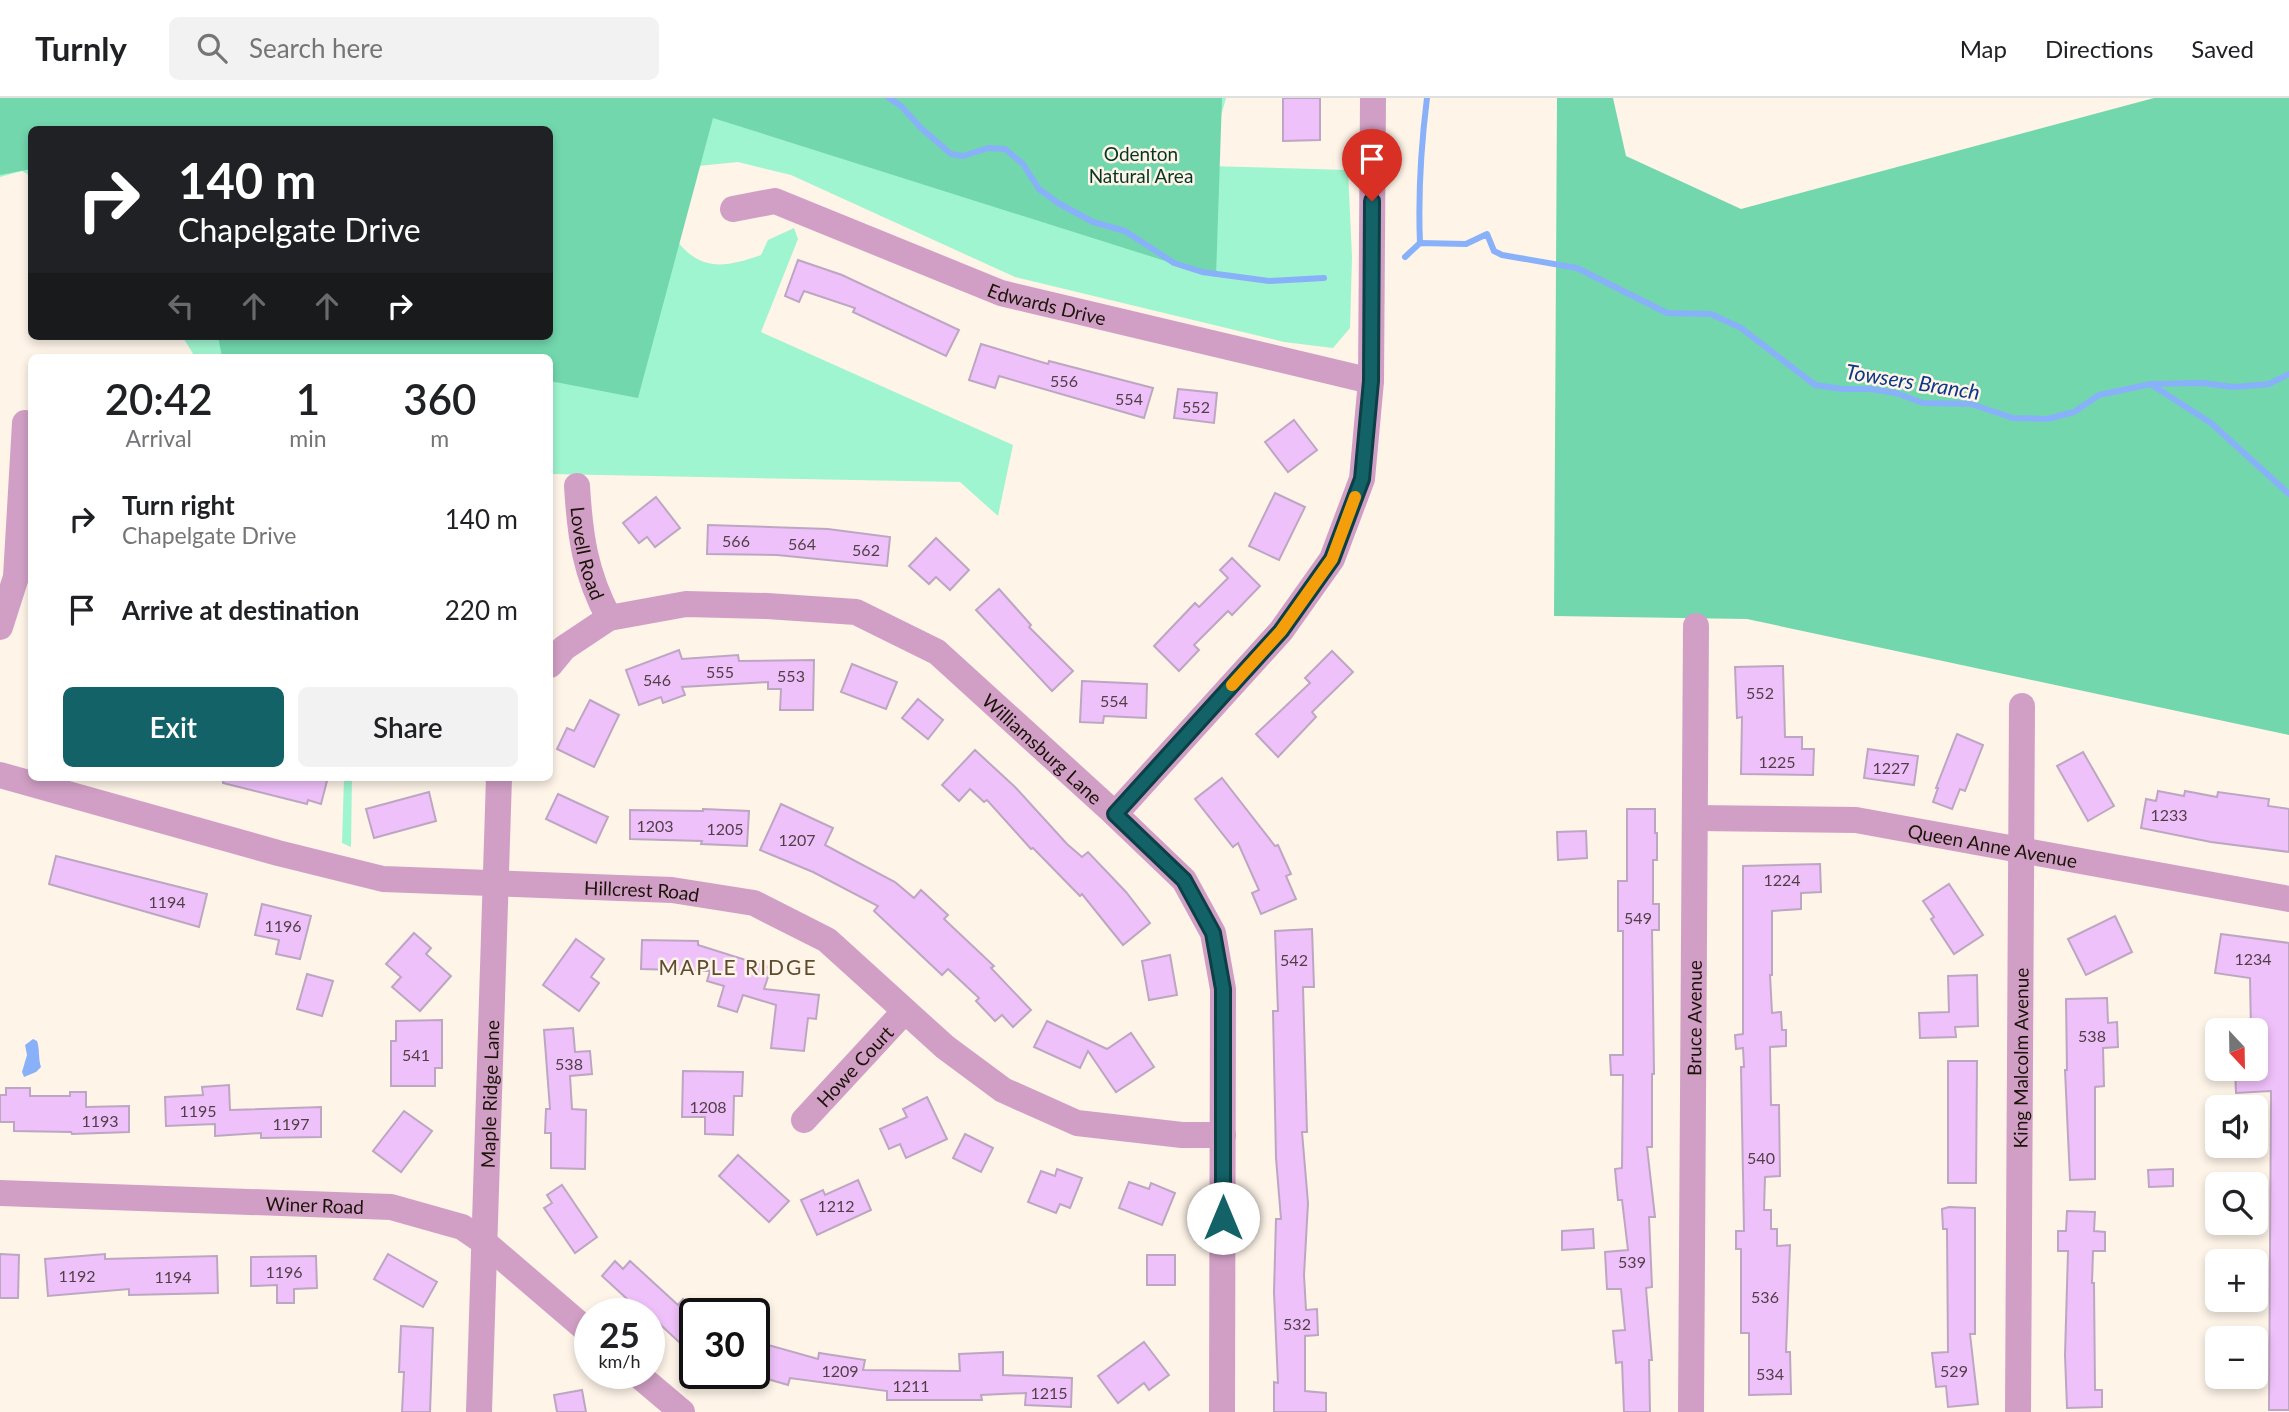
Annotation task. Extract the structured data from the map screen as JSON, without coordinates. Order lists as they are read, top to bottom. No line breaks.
{"streets":{"street":["Edwards Drive","Lovell Road","Williamsburg Lane","Queen Anne Avenue","Hillcrest Road","Bruce Avenue","King Malcolm Avenue","Howe Court","Maple Ridge Lane","Winer Road"]},"crossings":[["Lovell Road","Williamsburg Lane"],["Williamsburg Lane","Hillcrest Road"],["Queen Anne Avenue","Bruce Avenue"],["Queen Anne Avenue","King Malcolm Avenue"],["Hillcrest Road","Howe Court"],["Hillcrest Road","Maple Ridge Lane"],["Maple Ridge Lane","Winer Road"]],"districts":["MAPLE RIDGE"],"water":["Towsers Branch"],"parks":["Odenton Natural Area"],"house_numbers":["556","554","552","566","564","562","555","553","546","552","554","1225","1227","1233","1203","1205","1207","1224","1194","549","1196","1234","542","538","541","538","1208","1195","1193","1197","540","1212","539","1196","1192","1194","536","532","1209","529","534","1211","1215"],"north":"bottom","page":{"header":"Turnly","search":"Search here","nav":["Map","Directions","Saved"],"turn":["140 m","Chapelgate Drive"],"eta":["20:42","Arrival","1","min","360","m"],"list":[{"name":"Turn right","note":"Chapelgate Drive","value":"140 m"},{"name":"Arrive at destination","value":"220 m"}],"buttons":["Exit","Share"],"map_buttons":["+","−"],"speed":"25 km/h","limit":"30"}}
